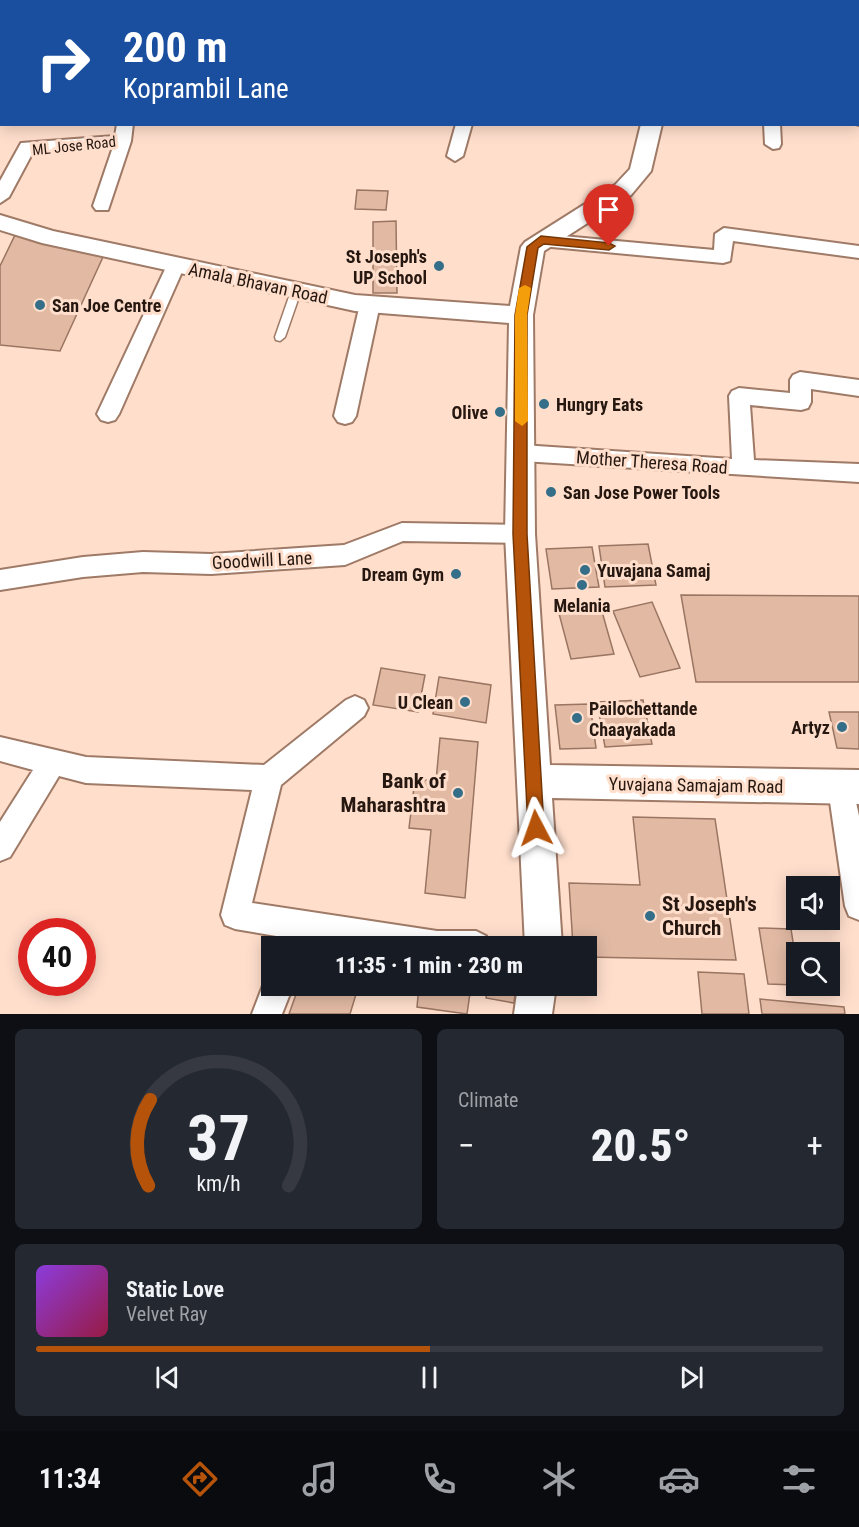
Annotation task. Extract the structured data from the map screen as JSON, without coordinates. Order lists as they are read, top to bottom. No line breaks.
{"streets":{"street":["ML Jose Road","Amala Bhavan Road","Mother Theresa Road","Goodwill Lane","Yuvajana Samajam Road"]},"places":["St Joseph's UP School","San Joe Centre","Hungry Eats","Olive","San Jose Power Tools","Yuvajana Samaj","Dream Gym","Melania","U Clean","Pailochettande Chaayakada","Artyz","Bank of Maharashtra","St Joseph's Church"],"page":{"turn":["200 m","Koprambil Lane"],"limit":"40","trip":"11:35 · 1 min · 230 m","tile":"Climate","heat":["−","20.5°","+"],"song":["Static Love","Velvet Ray"],"tabs":"11:34","gauge":["37","km/h"]}}
